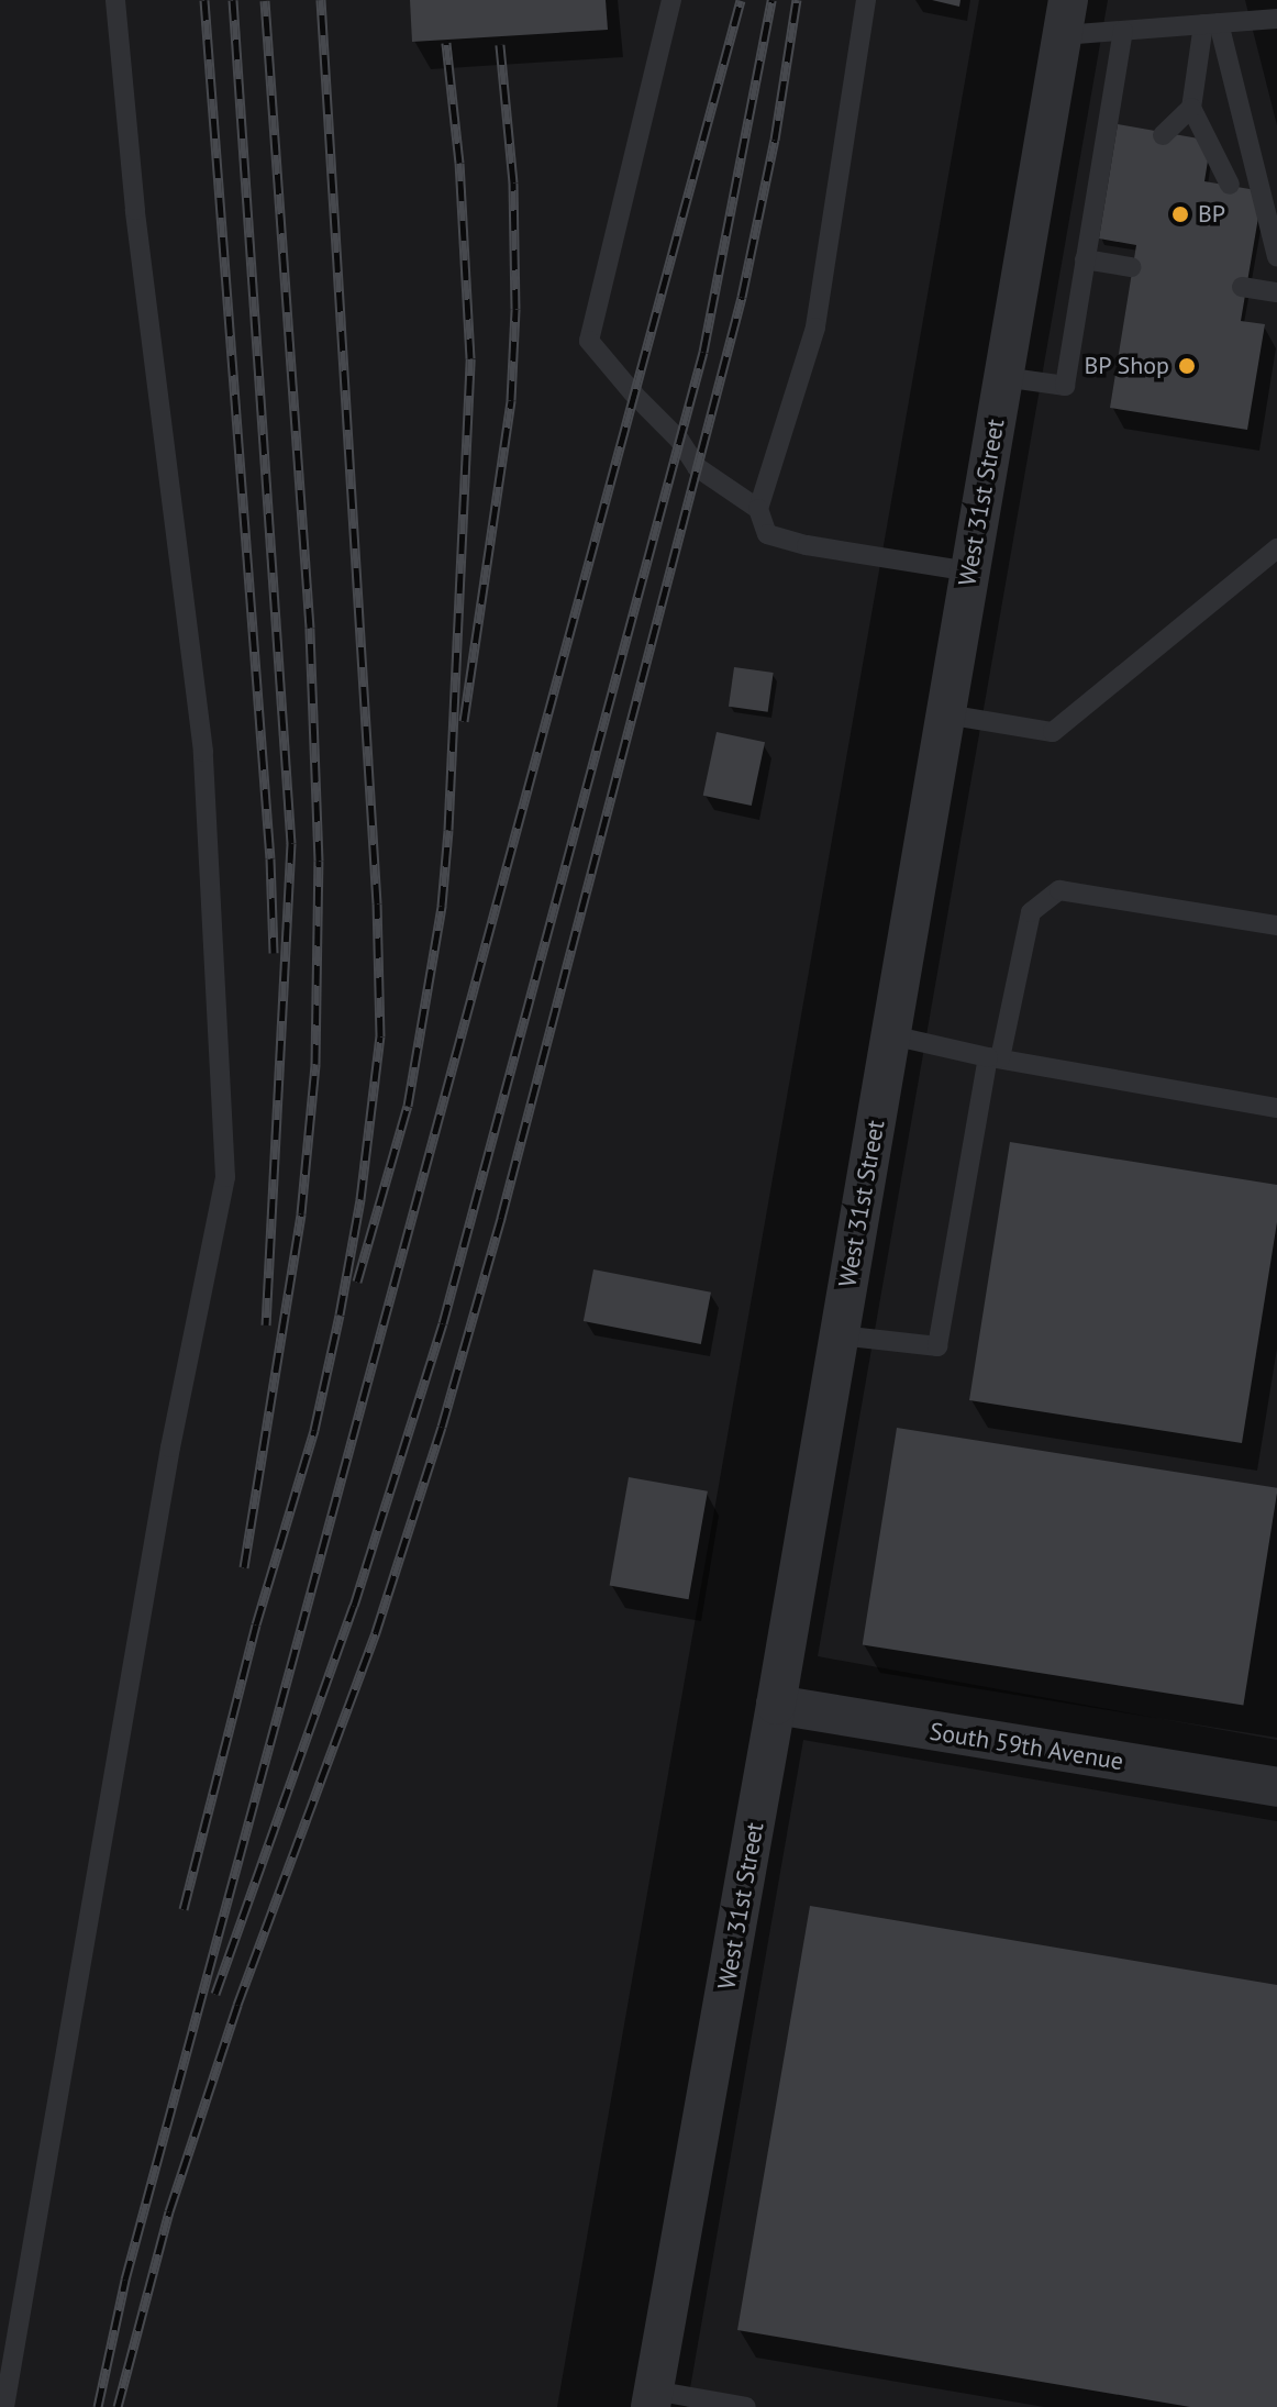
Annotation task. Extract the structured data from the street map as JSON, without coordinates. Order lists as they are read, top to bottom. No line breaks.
{"streets":{"street":["West 31st Street","South 59th Avenue"]},"crossings":[["West 31st Street","South 59th Avenue"]],"places":["BP","BP Shop"]}
